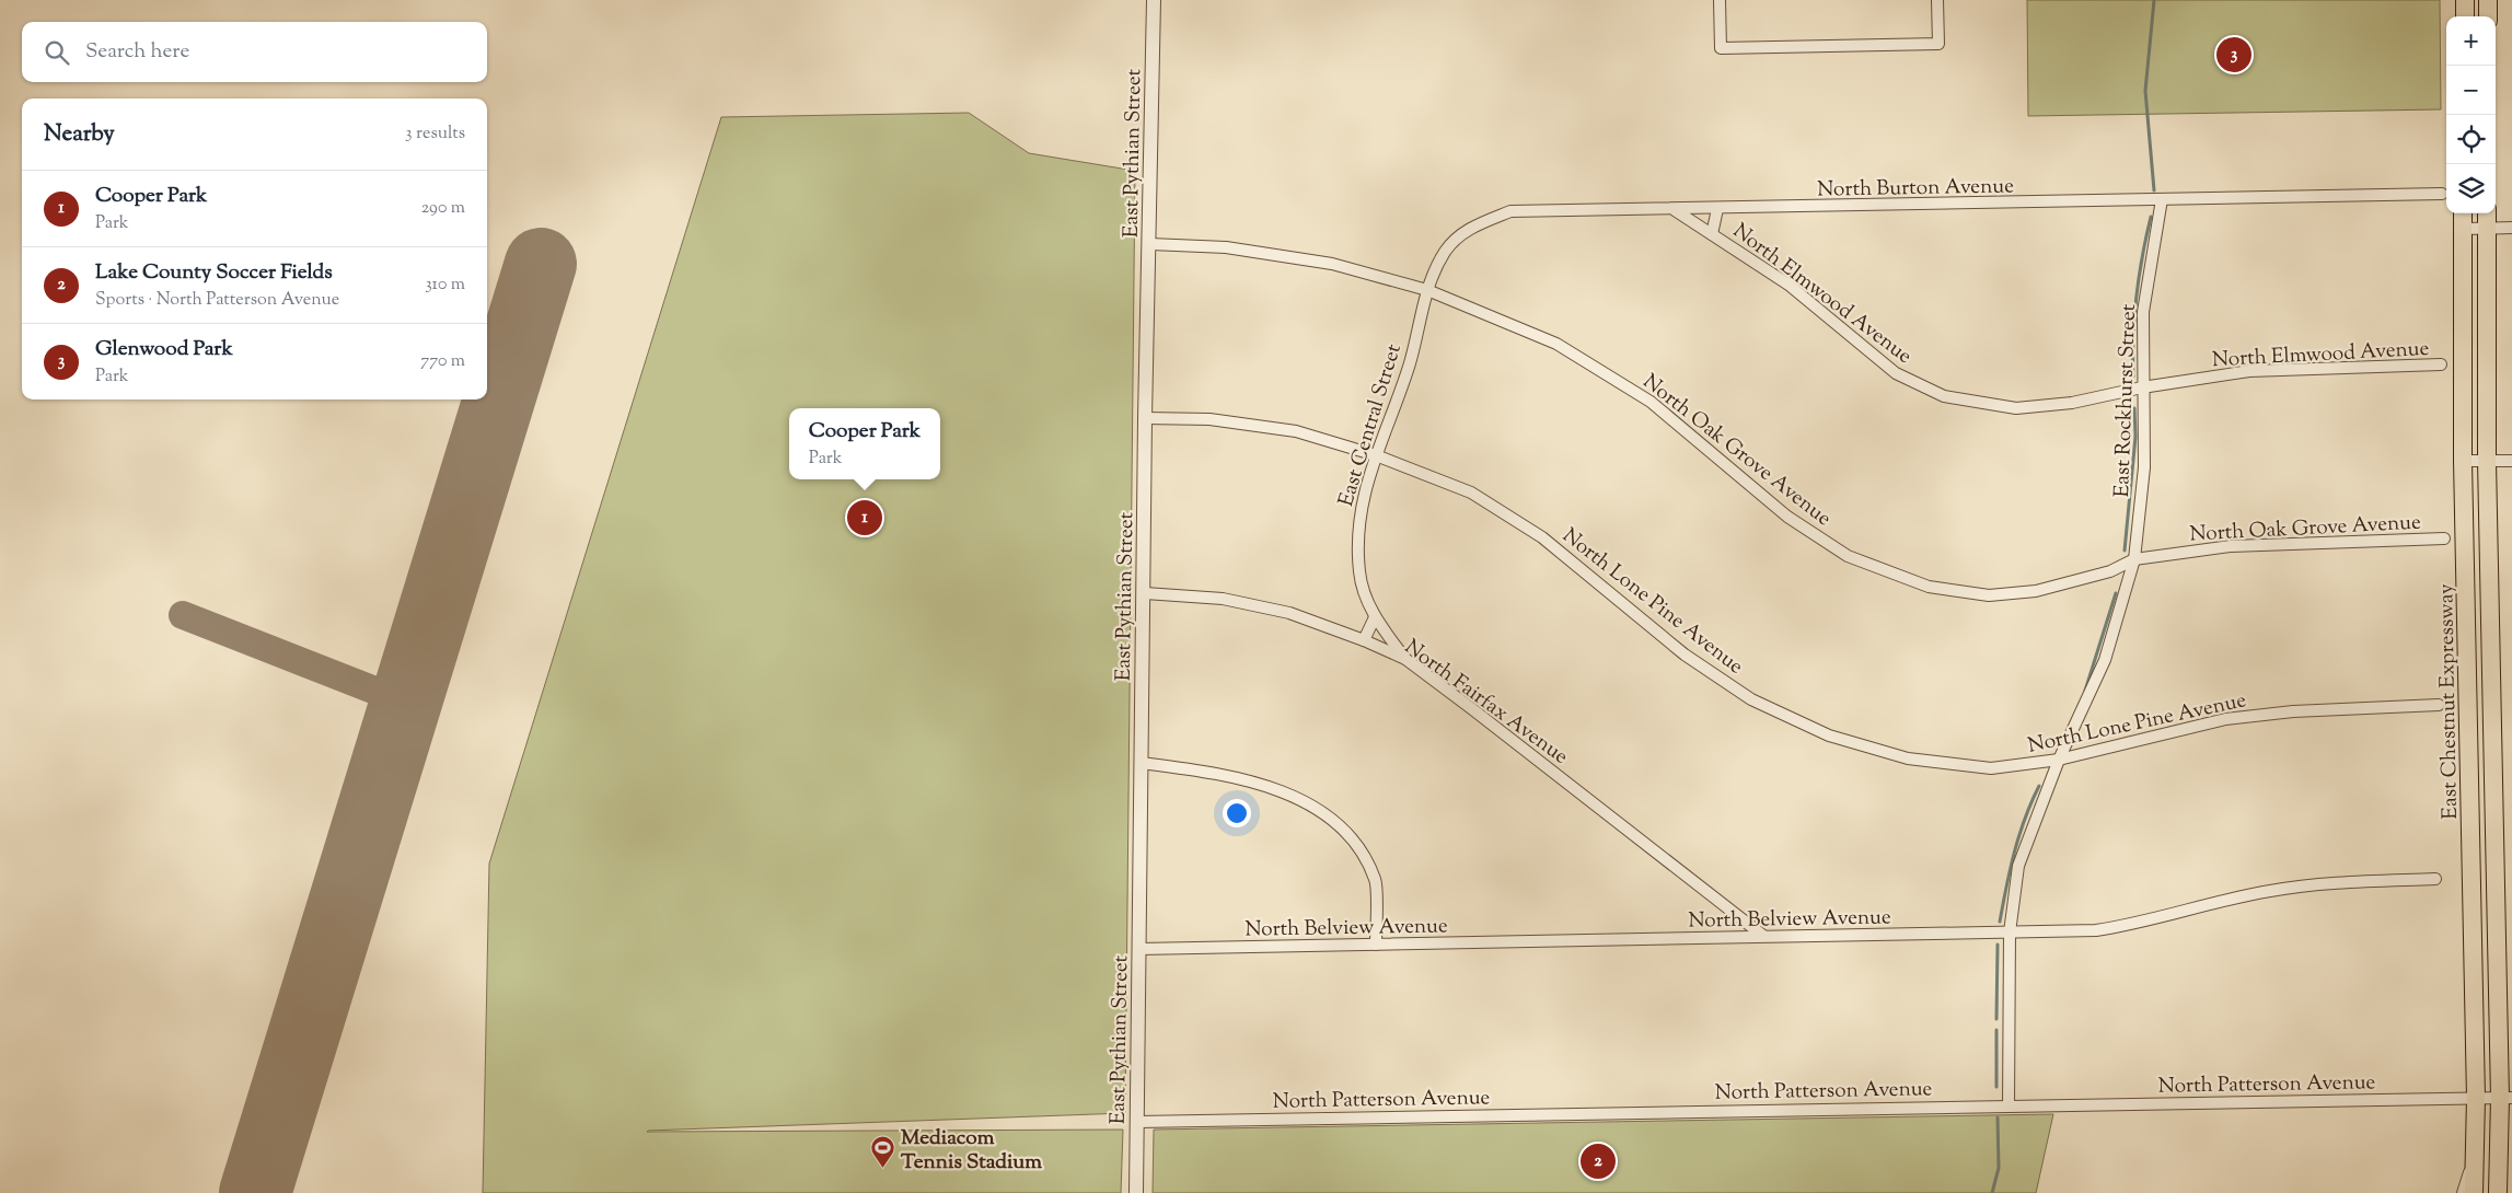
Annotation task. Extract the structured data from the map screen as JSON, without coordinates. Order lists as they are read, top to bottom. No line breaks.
{"streets":{"main road":["East Chestnut Expressway"],"street":["East Pythian Street","North Burton Avenue","North Elmwood Avenue","East Rockhurst Street","East Central Street","North Oak Grove Avenue","North Lone Pine Avenue","North Fairfax Avenue","North Belview Avenue","North Patterson Avenue"]},"crossings":[["East Pythian Street","North Oak Grove Avenue"],["East Pythian Street","North Lone Pine Avenue"],["East Pythian Street","North Fairfax Avenue"],["East Pythian Street","North Belview Avenue"],["East Pythian Street","North Patterson Avenue"],["North Burton Avenue","North Elmwood Avenue"],["North Burton Avenue","East Rockhurst Street"],["North Burton Avenue","East Central Street"],["North Burton Avenue","North Oak Grove Avenue"],["North Elmwood Avenue","East Rockhurst Street"],["East Rockhurst Street","North Oak Grove Avenue"],["East Rockhurst Street","North Lone Pine Avenue"],["East Rockhurst Street","North Belview Avenue"],["East Rockhurst Street","North Patterson Avenue"],["East Central Street","North Oak Grove Avenue"],["East Central Street","North Lone Pine Avenue"],["East Central Street","North Fairfax Avenue"],["North Fairfax Avenue","North Belview Avenue"],["East Chestnut Expressway","North Patterson Avenue"]],"places":{"sports":["Mediacom Tennis Stadium"]},"page":{"map_buttons":["+","−"],"search":"Search here","pins":["3","1","2"],"heading":["Nearby","3 results"],"list":[{"mark":"1","name":"Cooper Park","note":"Park","value":"290 m"},{"mark":"2","name":"Lake County Soccer Fields","note":"Sports · North Patterson Avenue","value":"310 m"},{"mark":"3","name":"Glenwood Park","note":"Park","value":"770 m"}],"popup":["Cooper Park","Park"]}}
